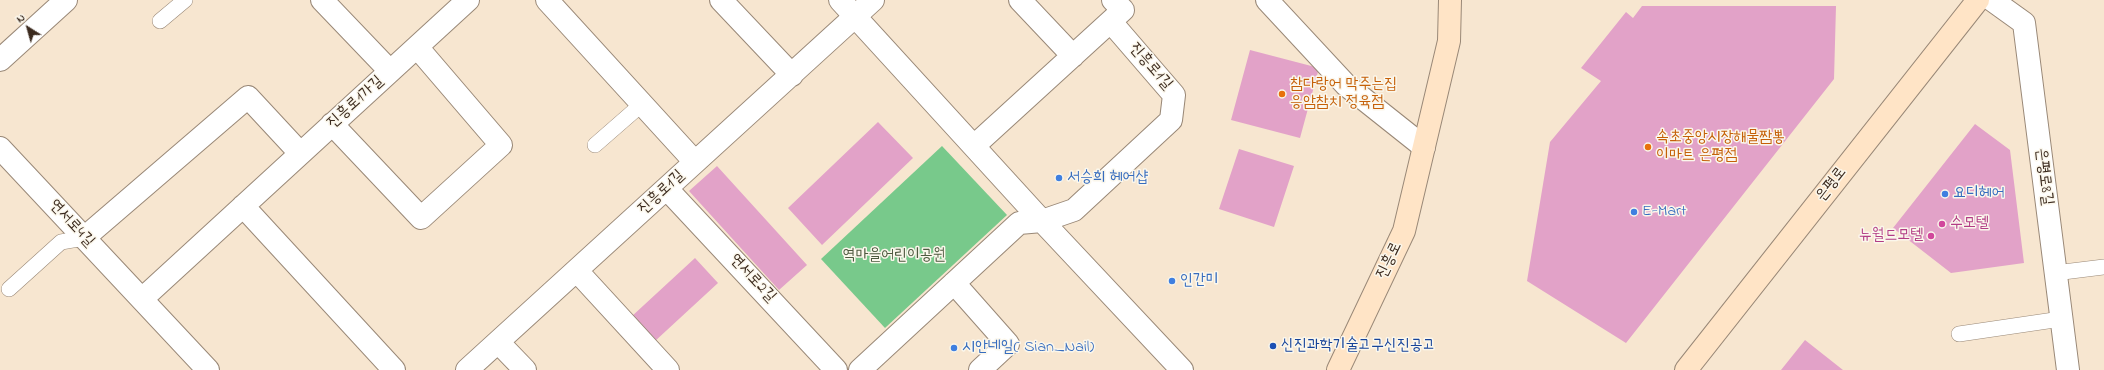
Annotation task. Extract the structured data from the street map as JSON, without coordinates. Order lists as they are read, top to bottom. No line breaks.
{"streets":{"main road":["은평로","진흥로"],"street":["진흥로1길","진흥로1가길","은평로8길","연서로4길","연서로2길"]},"crossings":[["진흥로1길","연서로2길"],["진흥로1가길","연서로4길"]],"parks":["역마을어린이공원"],"places":["참다랑어 막주는집 응암참치 정육점","속초중앙시장해물짬뽕 이마트 은평점","서승희 헤어샵","요디헤어","E-Mart","수모텔","뉴월드모텔","인간미","신진과학기술고구신진공고","시안네일( Sian_Nail)"],"north":"top left"}
